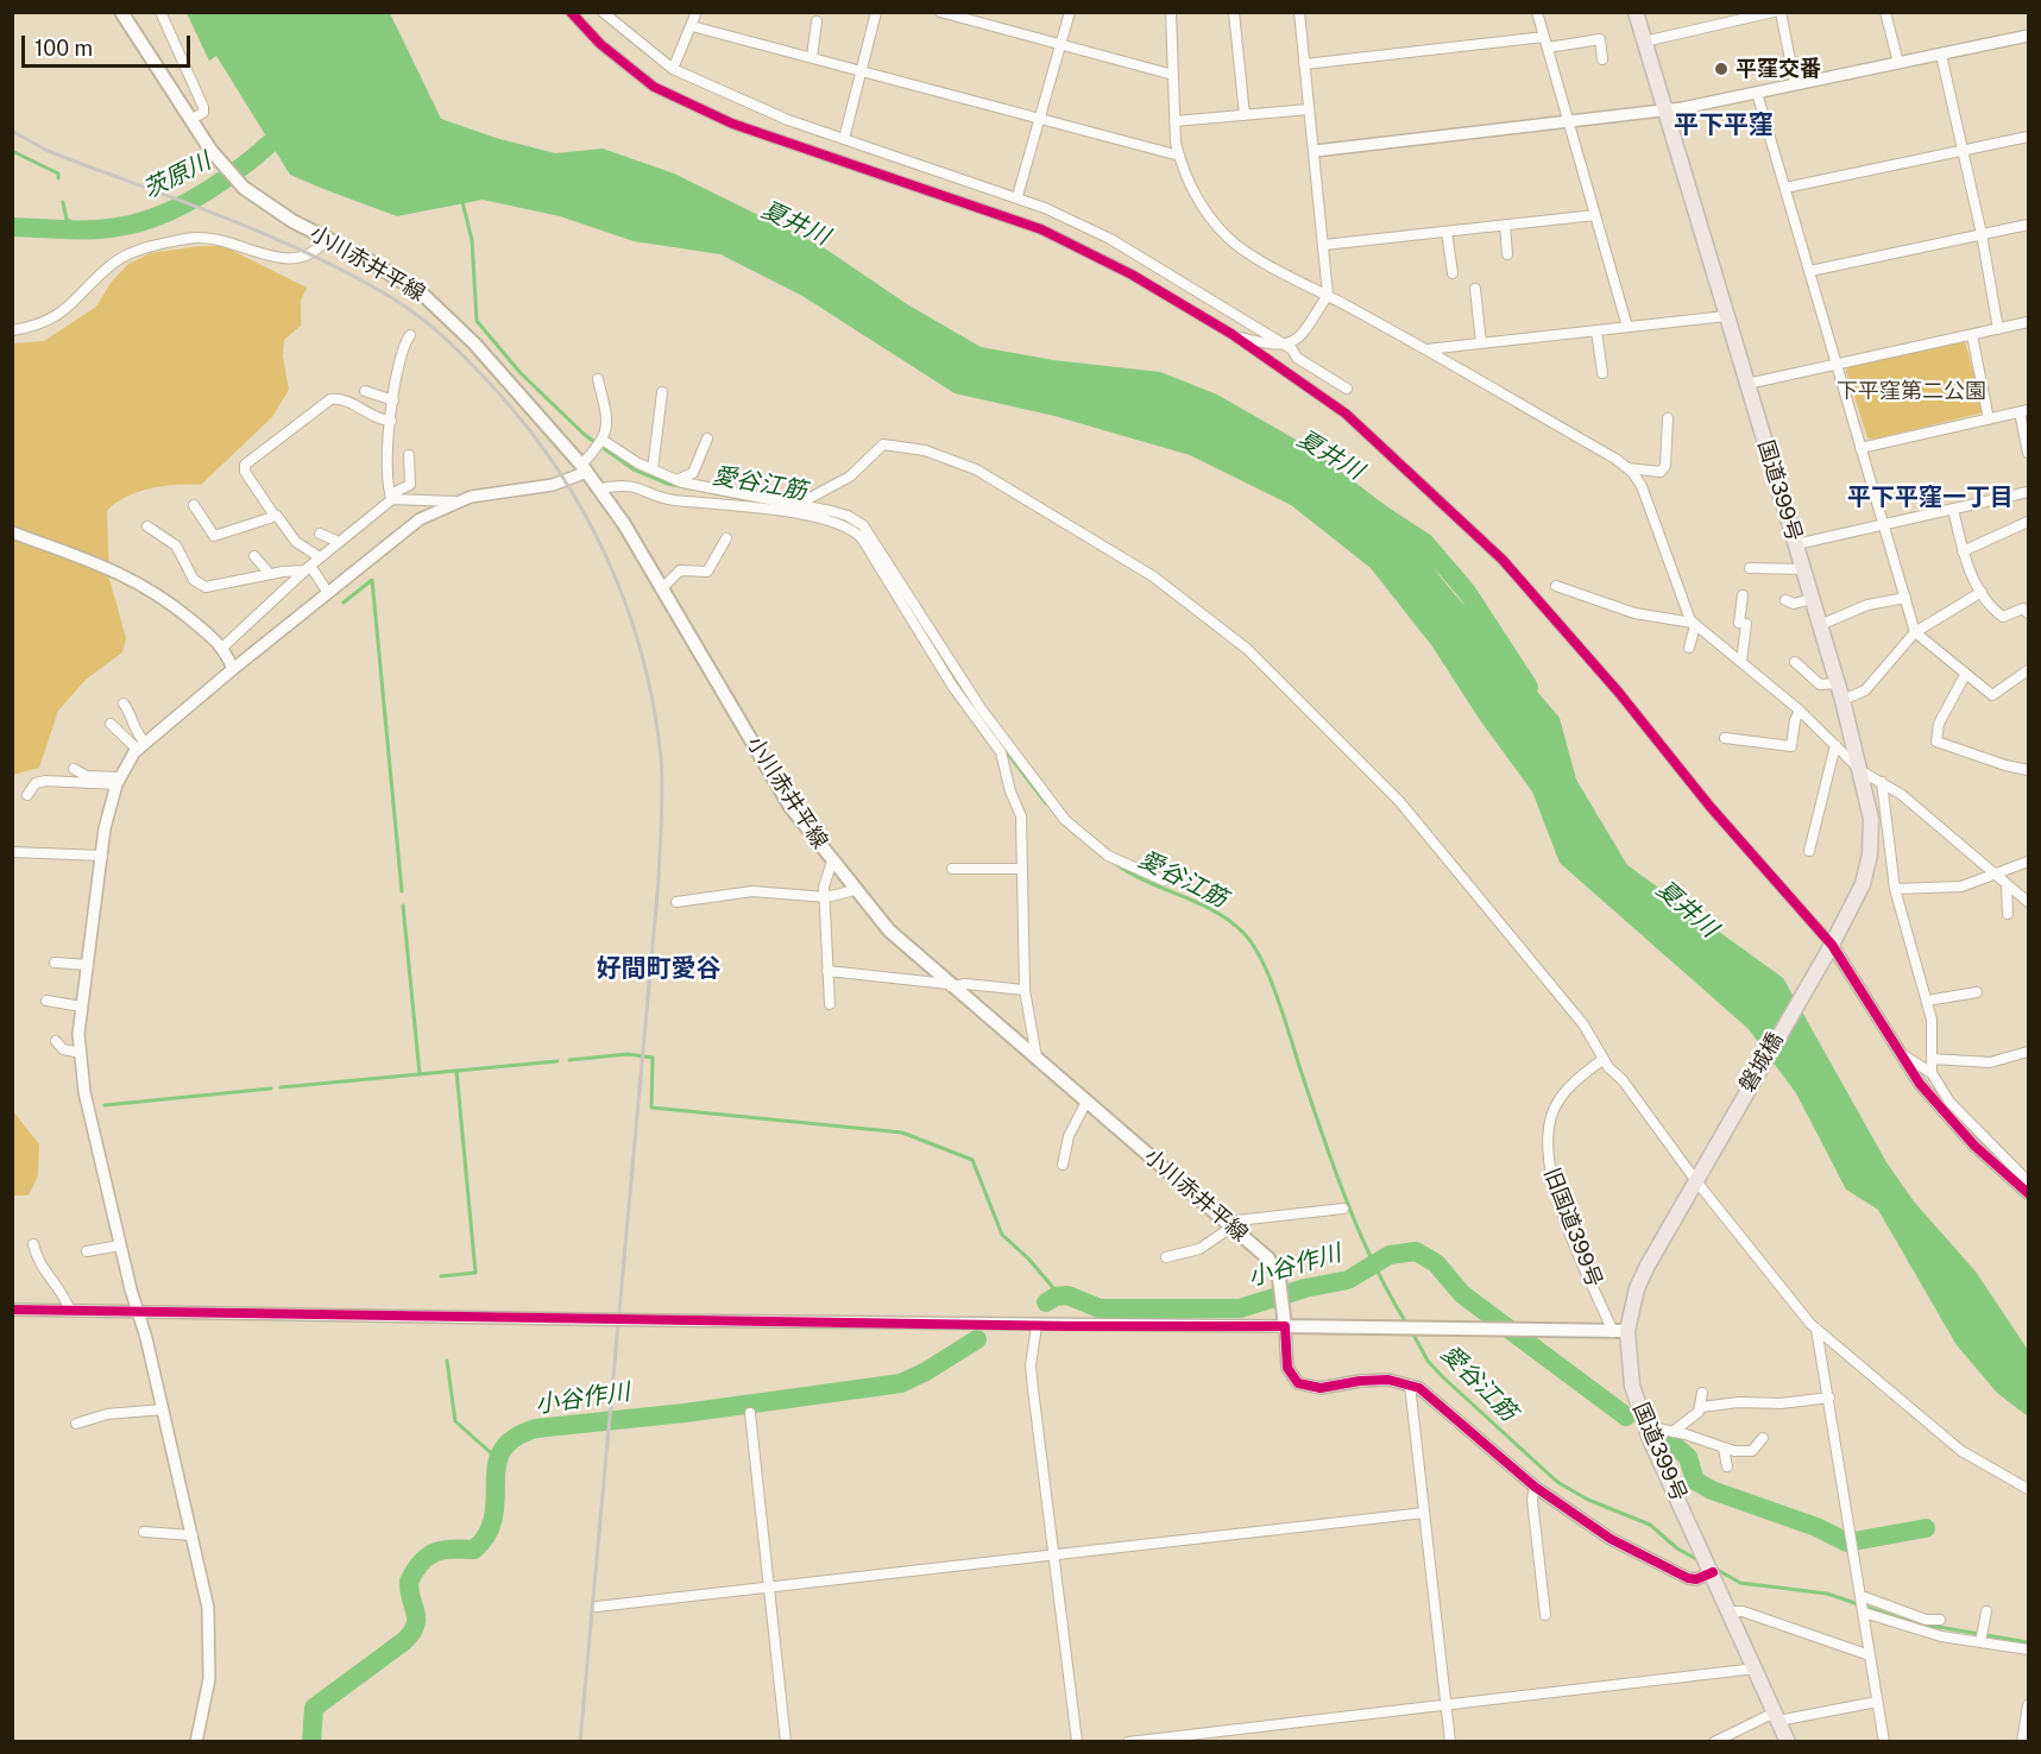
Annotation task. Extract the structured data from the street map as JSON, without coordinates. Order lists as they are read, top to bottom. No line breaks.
{"streets":{"highway":["国道399号","磐城橋"],"main road":["小川赤井平線"],"street":["旧国道399号"]},"crossings":[["国道399号","磐城橋"],["国道399号","旧国道399号"]],"districts":["平下平窪","平下平窪一丁目","好間町愛谷"],"water":["茨原川","夏井川","愛谷江筋","小谷作川"],"parks":["下平窪第二公園"],"places":["平窪交番"],"scale_bar":"100 m"}
